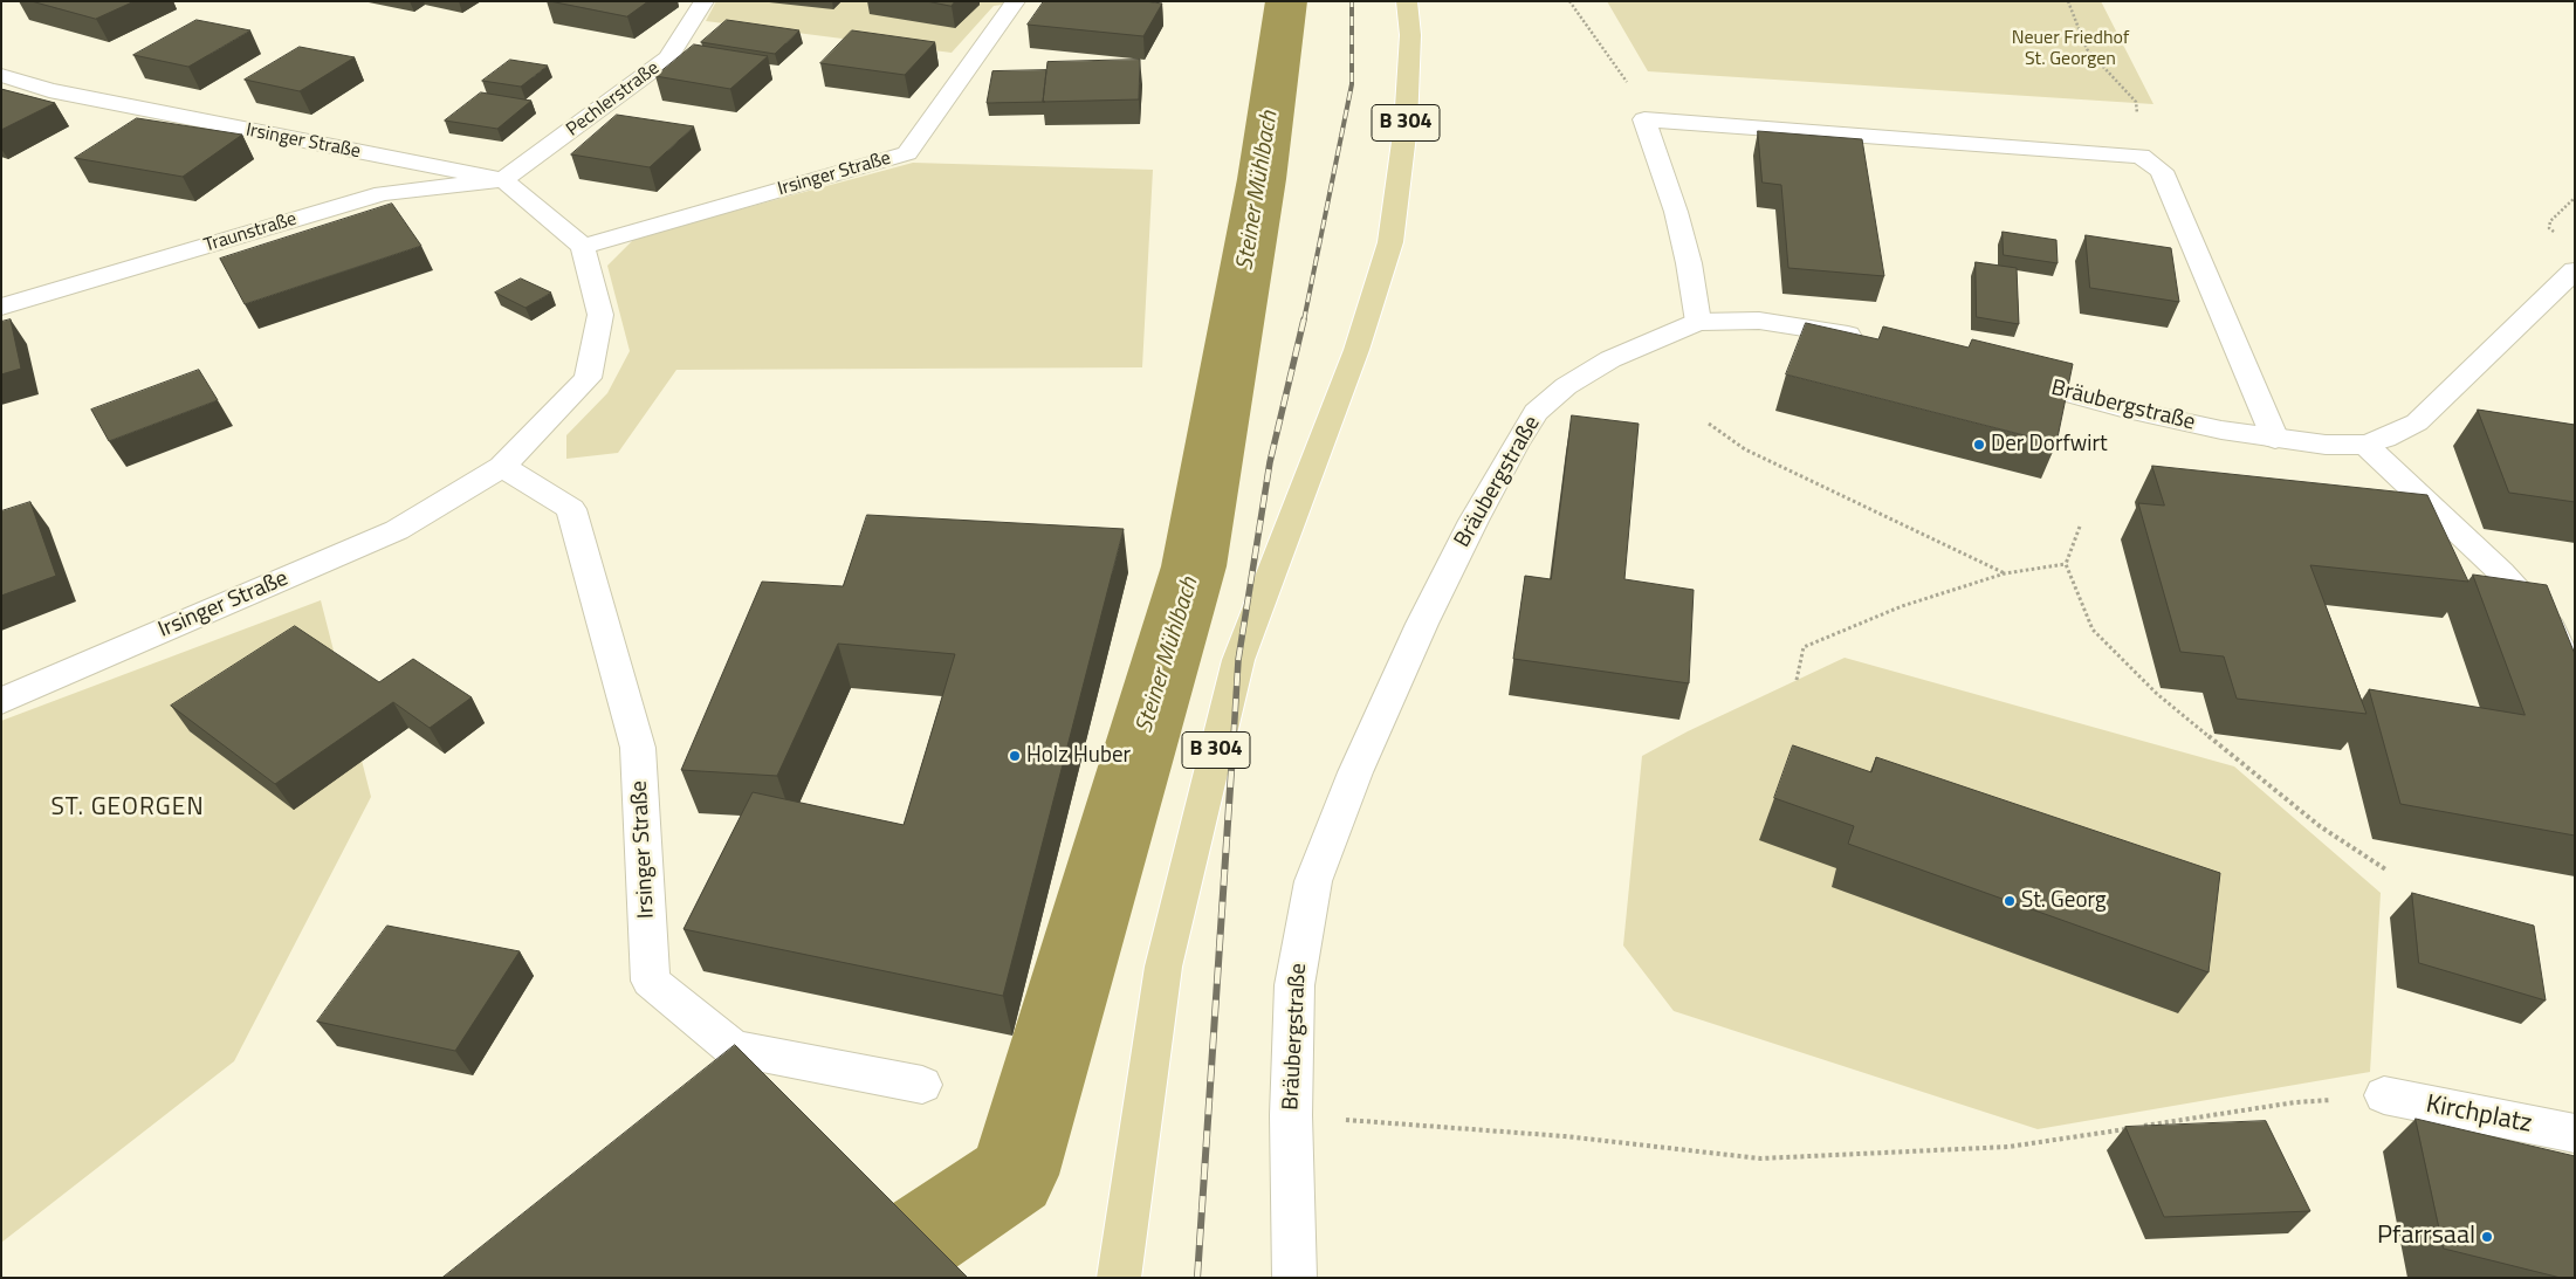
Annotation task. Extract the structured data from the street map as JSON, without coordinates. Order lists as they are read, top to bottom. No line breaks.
{"streets":{"main road":["B 304"],"street":["Pechlerstraße","Irsinger Straße","Traunstraße","Bräubergstraße","Kirchplatz"]},"crossings":[["Pechlerstraße","Irsinger Straße"],["Pechlerstraße","Traunstraße"],["Irsinger Straße","Traunstraße"]],"districts":["ST. GEORGEN"],"water":["Steiner Mühlbach"],"parks":["Neuer Friedhof St. Georgen"],"places":["Der Dorfwirt","Holz Huber","St. Georg","Pfarrsaal"]}
